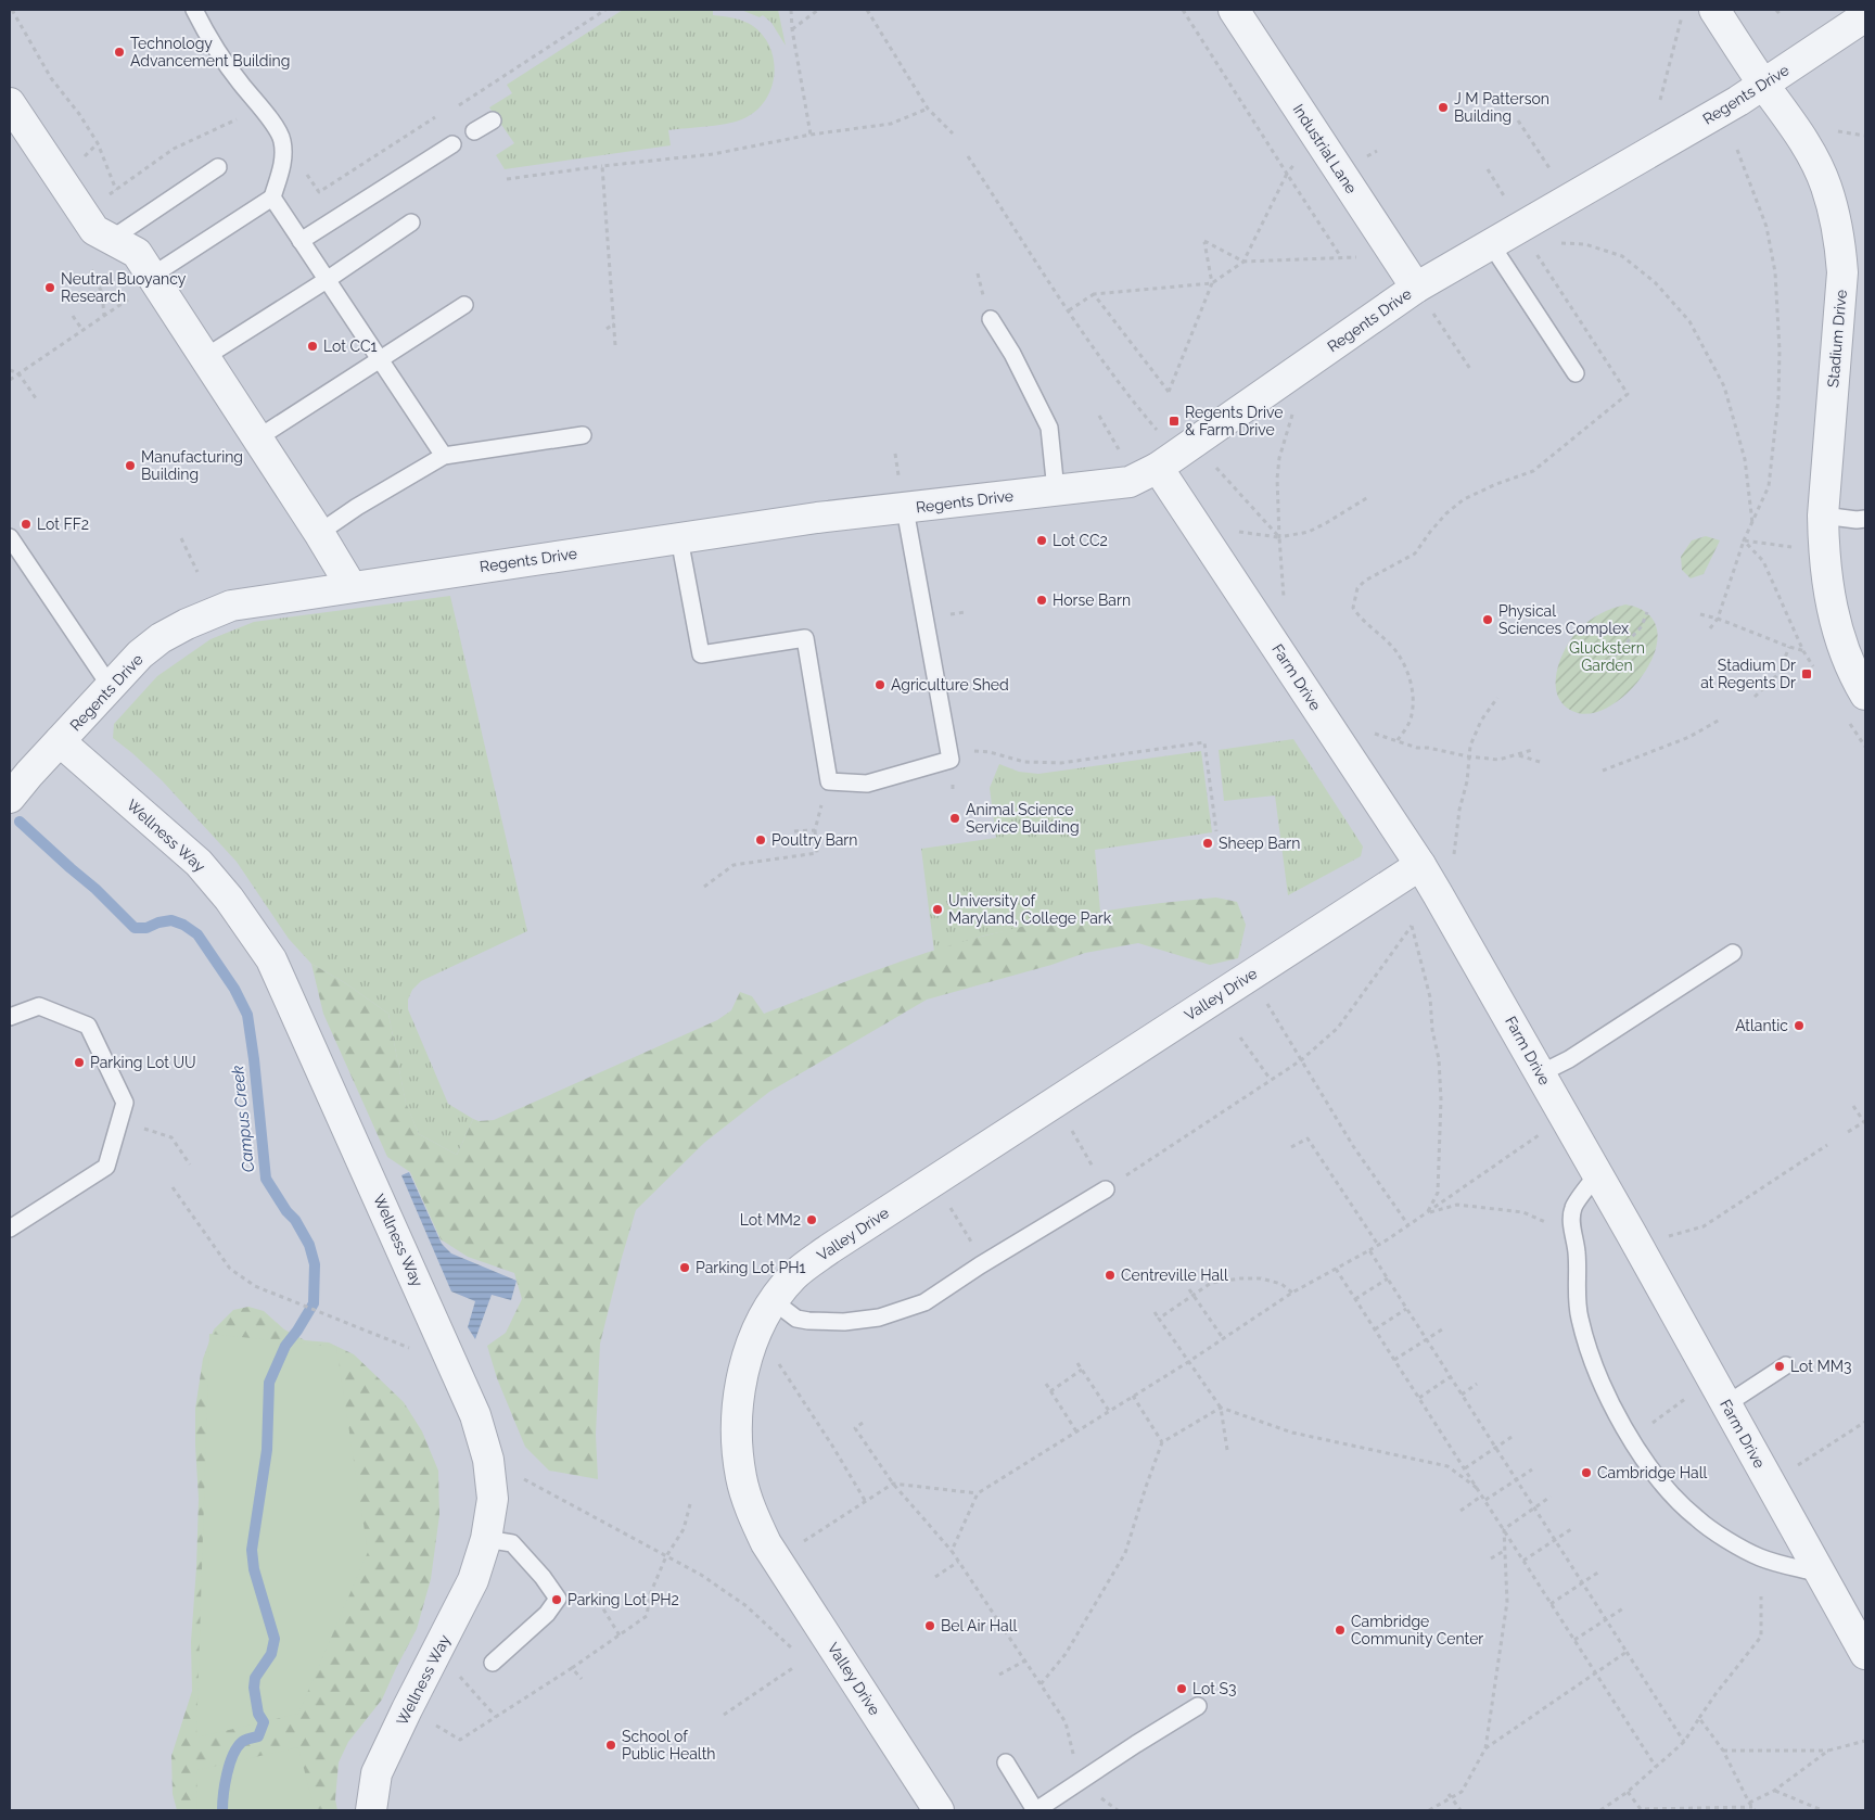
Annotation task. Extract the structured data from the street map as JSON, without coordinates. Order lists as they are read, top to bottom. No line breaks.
{"streets":{"street":["Regents Drive","Industrial Lane","Stadium Drive","Farm Drive","Wellness Way","Valley Drive"]},"crossings":[["Regents Drive","Industrial Lane"],["Regents Drive","Stadium Drive"],["Regents Drive","Farm Drive"],["Regents Drive","Wellness Way"],["Farm Drive","Valley Drive"]],"water":["Campus Creek"],"parks":["Gluckstern Garden"],"places":{"other":["Technology Advancement Building","J M Patterson Building","Neutral Buoyancy Research","Lot CC1","Manufacturing Building","Lot FF2","Lot CC2","Horse Barn","Physical Sciences Complex","Agriculture Shed","Animal Science Service Building","Poultry Barn","Sheep Barn","University of Maryland, College Park","Atlantic","Parking Lot UU","Lot MM2","Parking Lot PH1","Centreville Hall","Lot MM3","Cambridge Hall","Parking Lot PH2","Bel Air Hall","Cambridge Community Center","Lot S3","School of Public Health"],"transit":["Regents Drive & Farm Drive","Stadium Dr at Regents Dr"]}}
